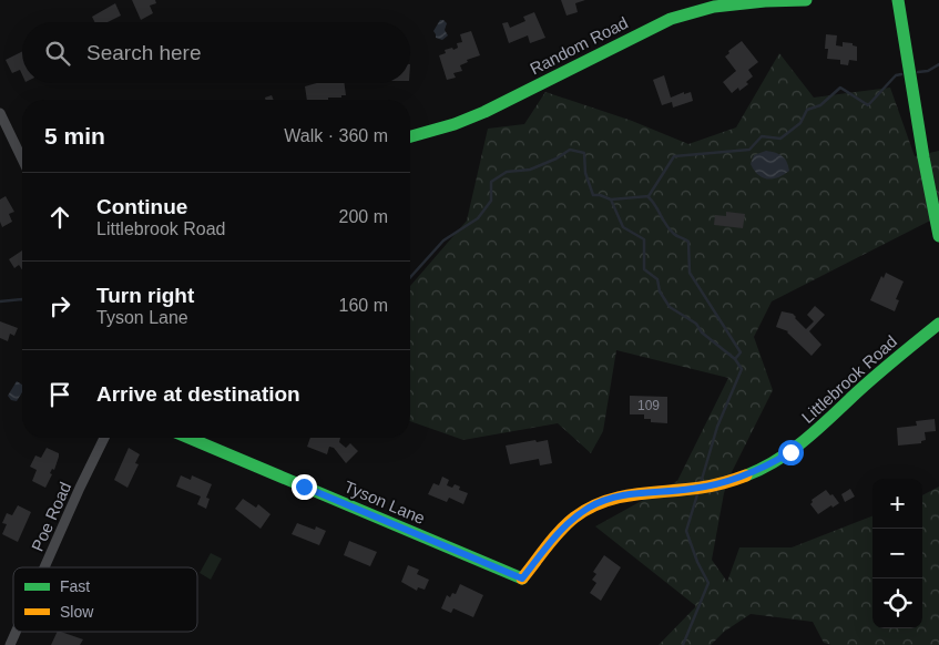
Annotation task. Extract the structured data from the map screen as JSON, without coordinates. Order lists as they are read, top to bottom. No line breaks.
{"streets":{"street":["Random Road","Littlebrook Road","Tyson Lane","Poe Road"]},"crossings":[["Littlebrook Road","Tyson Lane"]],"house_numbers":["109"],"legend":["Fast","Slow"],"page":{"search":"Search here","heading":["5 min","Walk · 360 m"],"list":[["Continue","Littlebrook Road","200 m"],["Turn right","Tyson Lane","160 m"],"Arrive at destination"],"map_buttons":["+","−"]}}
